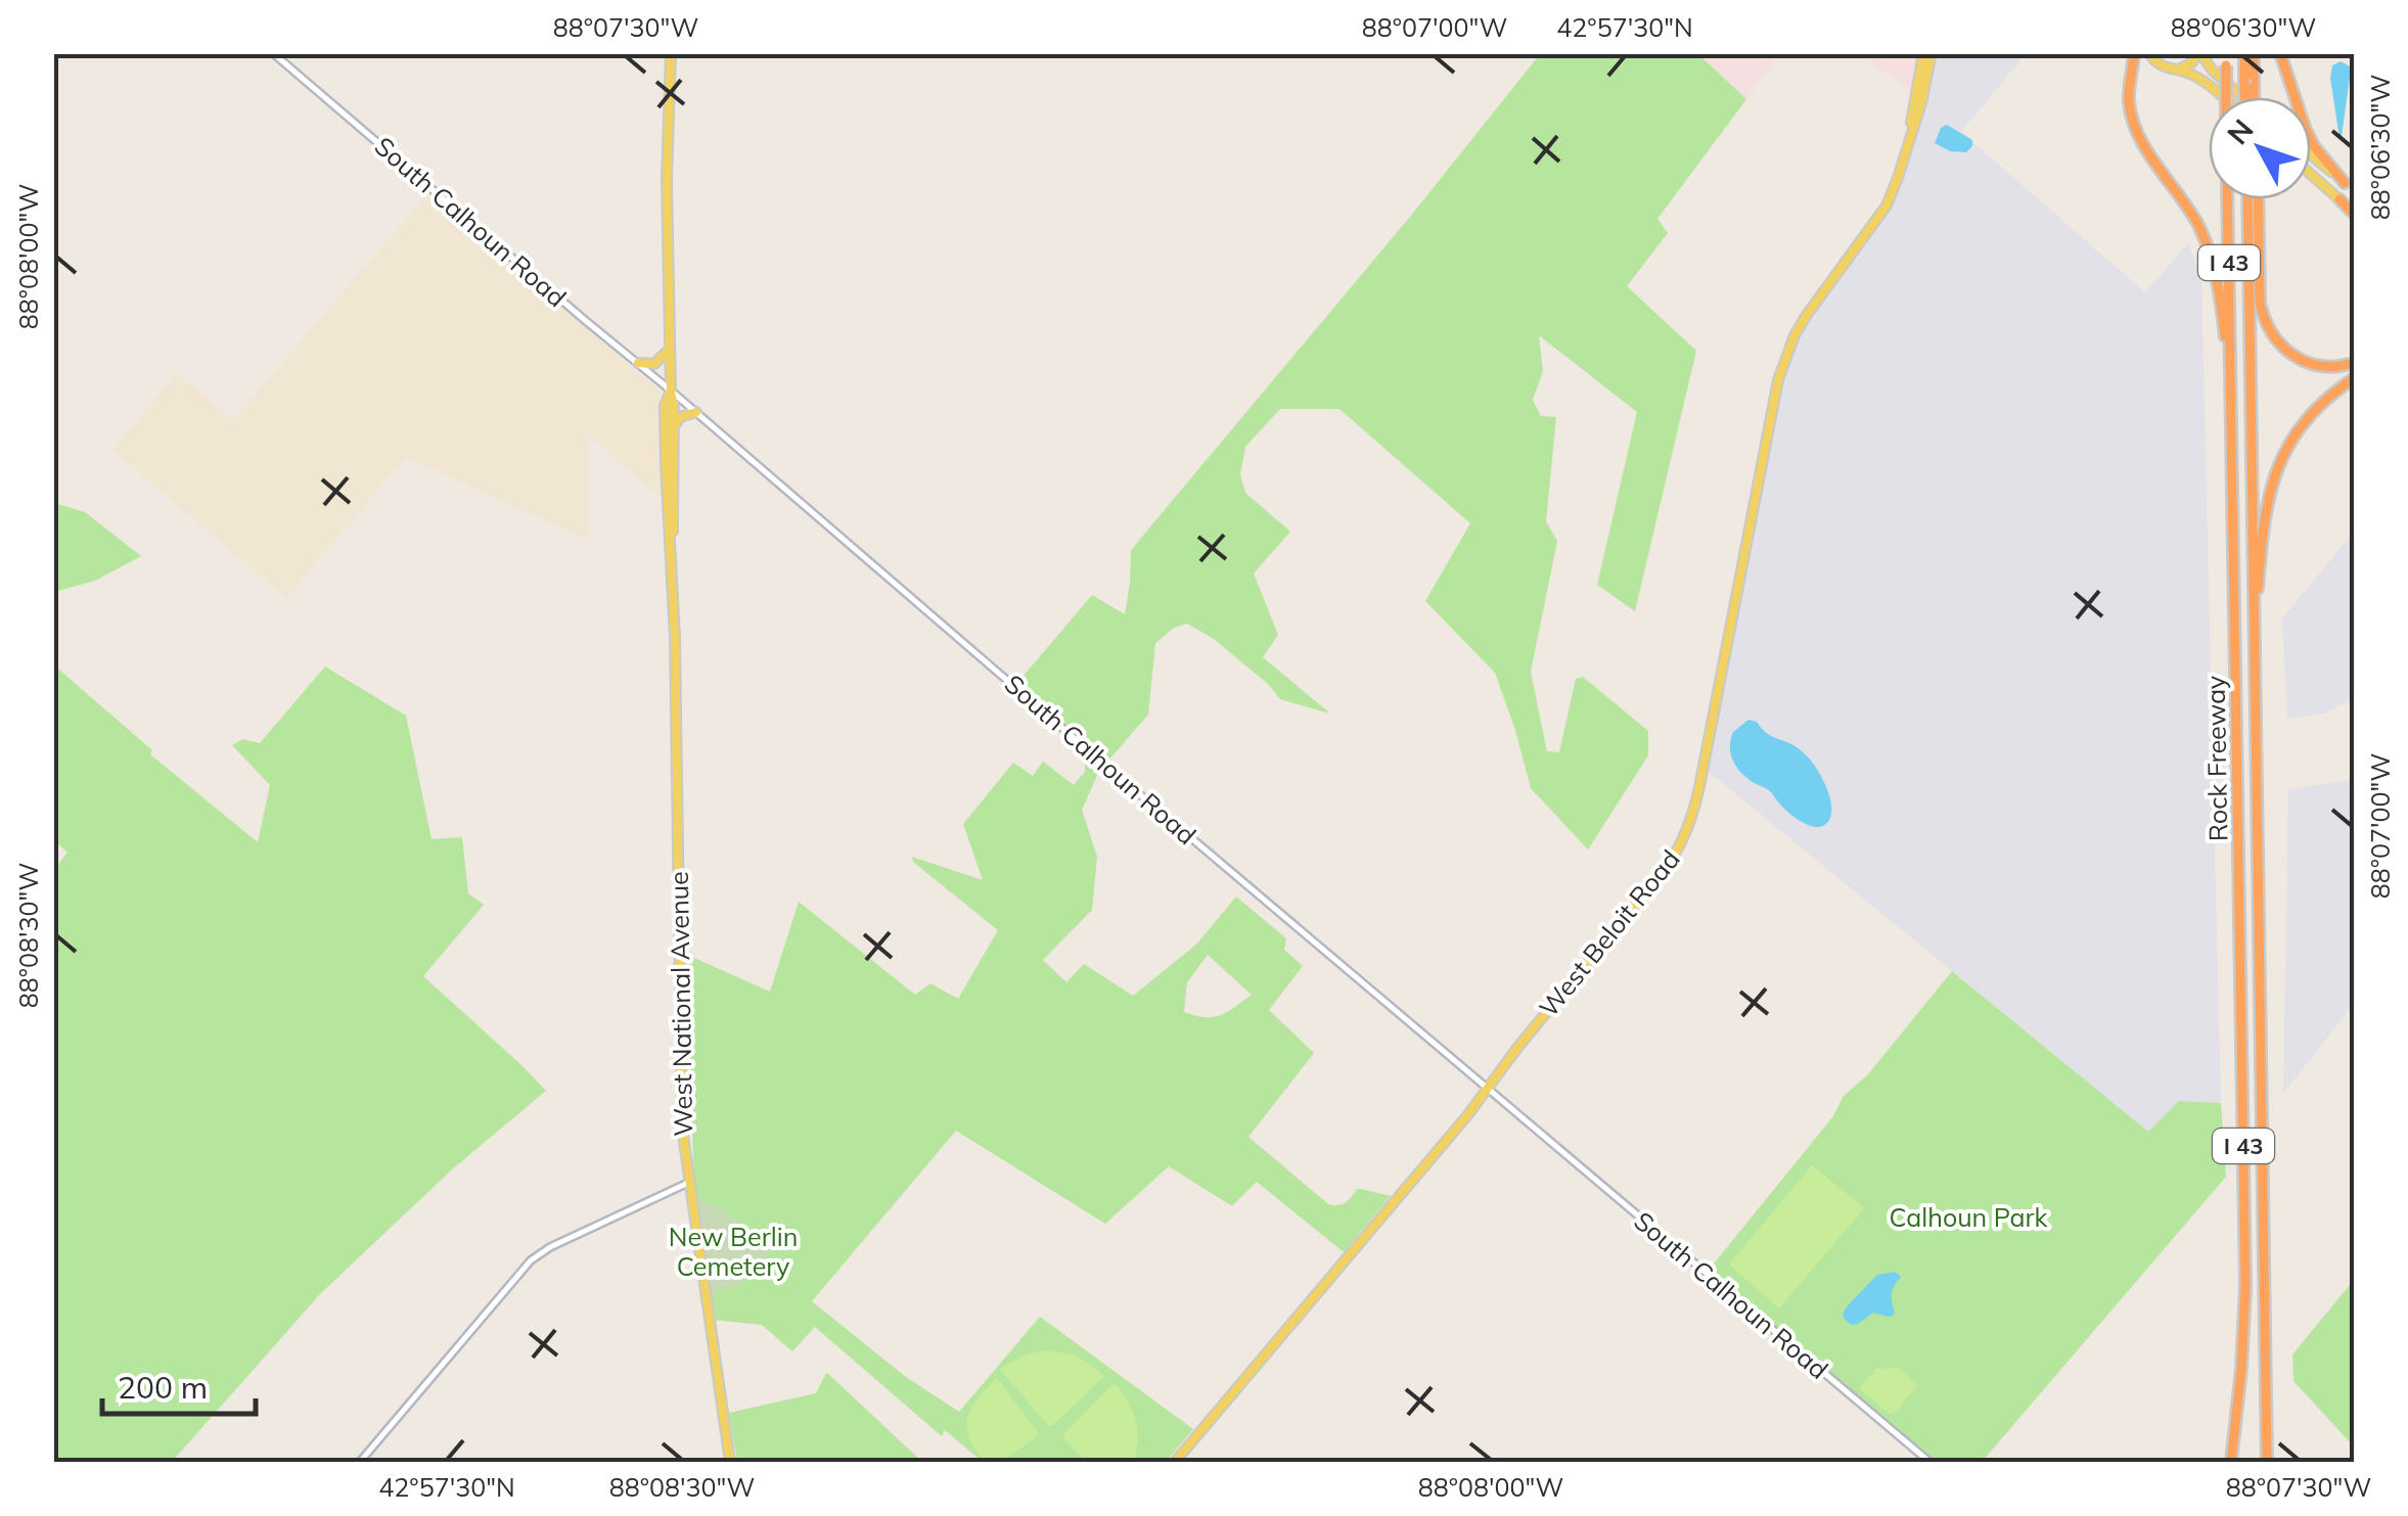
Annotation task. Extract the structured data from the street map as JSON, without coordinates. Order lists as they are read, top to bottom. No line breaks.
{"streets":{"highway":["I 43","Rock Freeway"],"main road":["West Beloit Road","West National Avenue"],"street":["South Calhoun Road"]},"crossings":[["South Calhoun Road","West Beloit Road"],["South Calhoun Road","West National Avenue"]],"parks":["Calhoun Park","New Berlin Cemetery"],"scale_bar":"200 m","north":"top left","coordinates":["88°07'30\"W","88°07'00\"W","42°57'30\"N","88°06'30\"W","88°08'00\"W","88°08'30\"W"]}
